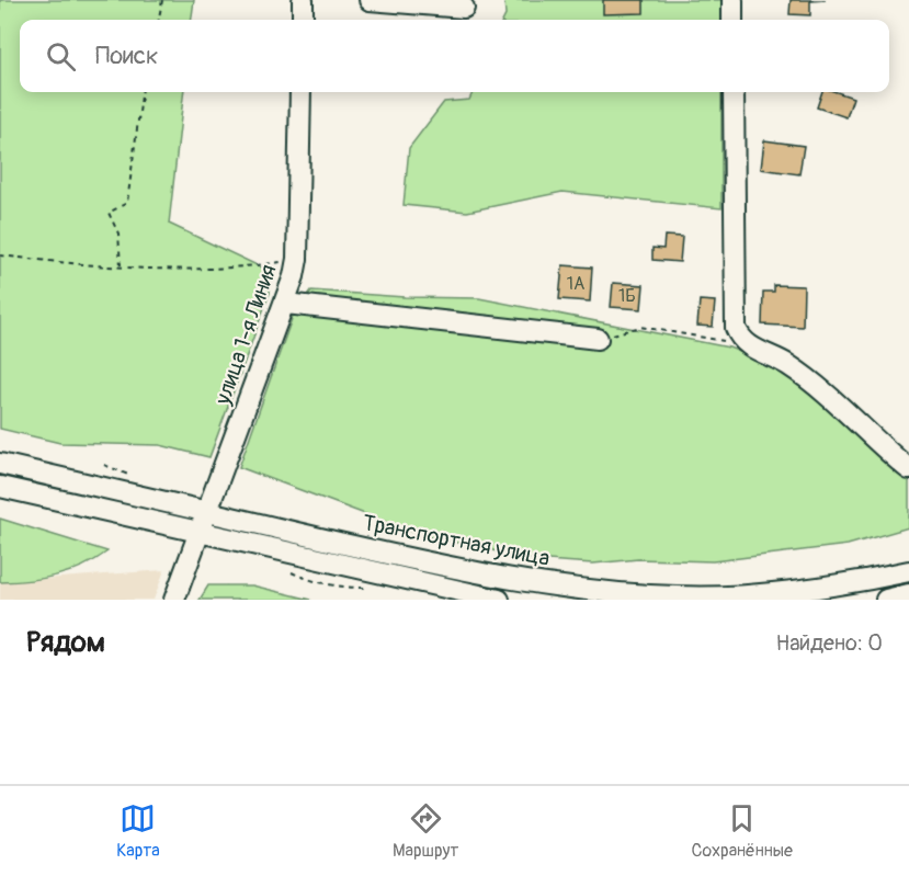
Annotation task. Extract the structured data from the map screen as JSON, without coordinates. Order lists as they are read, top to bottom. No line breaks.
{"streets":{"street":["улица 1-я Линия","Транспортная улица"]},"crossings":[["улица 1-я Линия","Транспортная улица"]],"house_numbers":["1А","1Б"],"page":{"search":"Поиск","heading":["Рядом","Найдено: 0"],"nav":["Карта","Маршрут","Сохранённые"]}}
